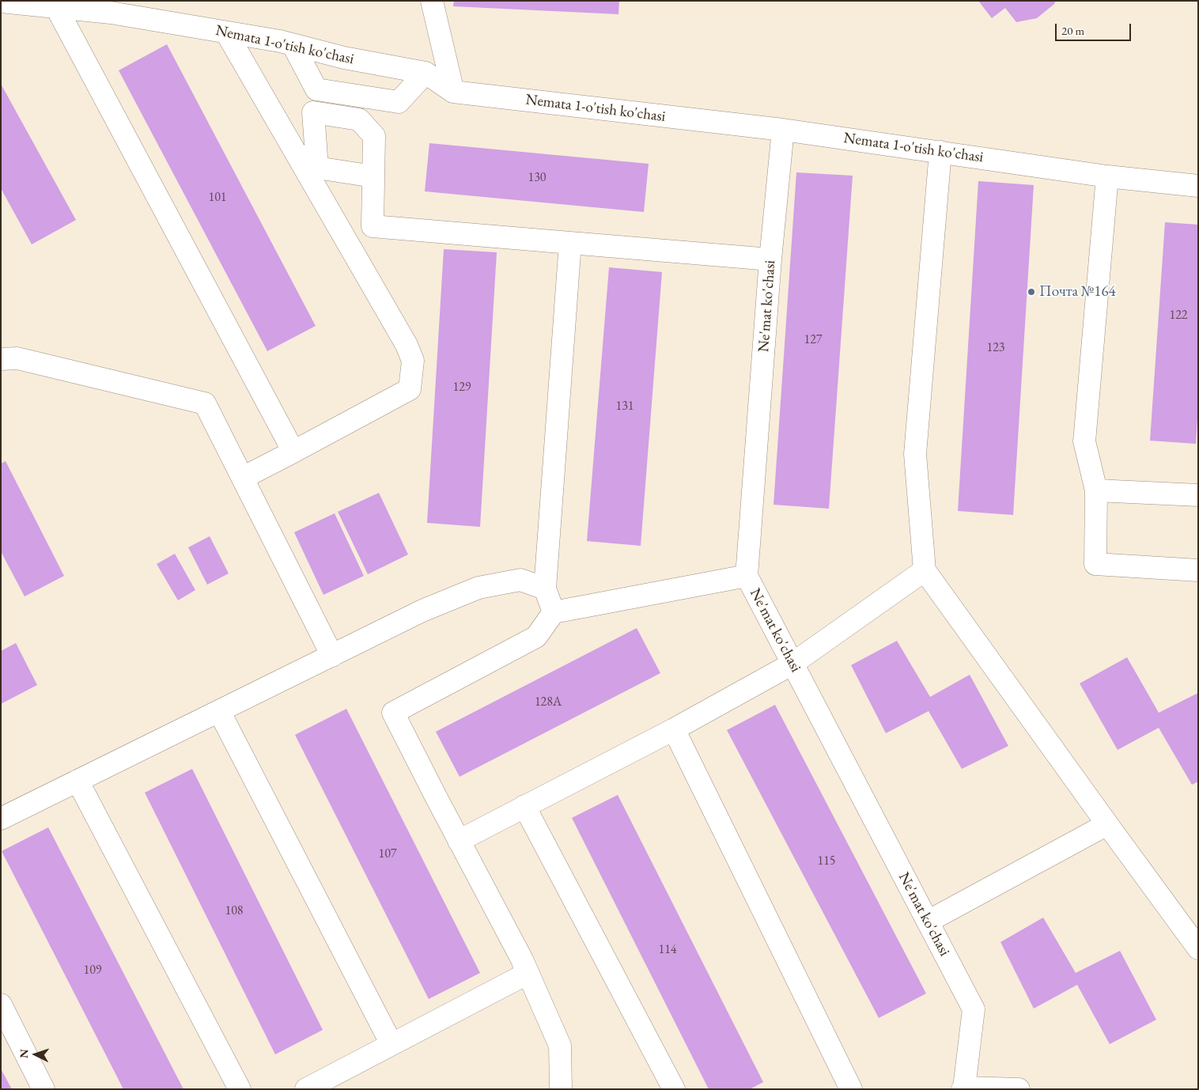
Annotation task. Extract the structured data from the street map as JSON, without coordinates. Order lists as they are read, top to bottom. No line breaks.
{"streets":{"street":["Nemata 1-o'tish ko'chasi","Ne'mat ko'chasi"]},"crossings":[["Nemata 1-o'tish ko'chasi","Ne'mat ko'chasi"]],"places":["Почта №164"],"house_numbers":["130","101","122","127","123","129","131","128A","107","115","108","114","109"],"scale_bar":"20 m","north":"left"}
